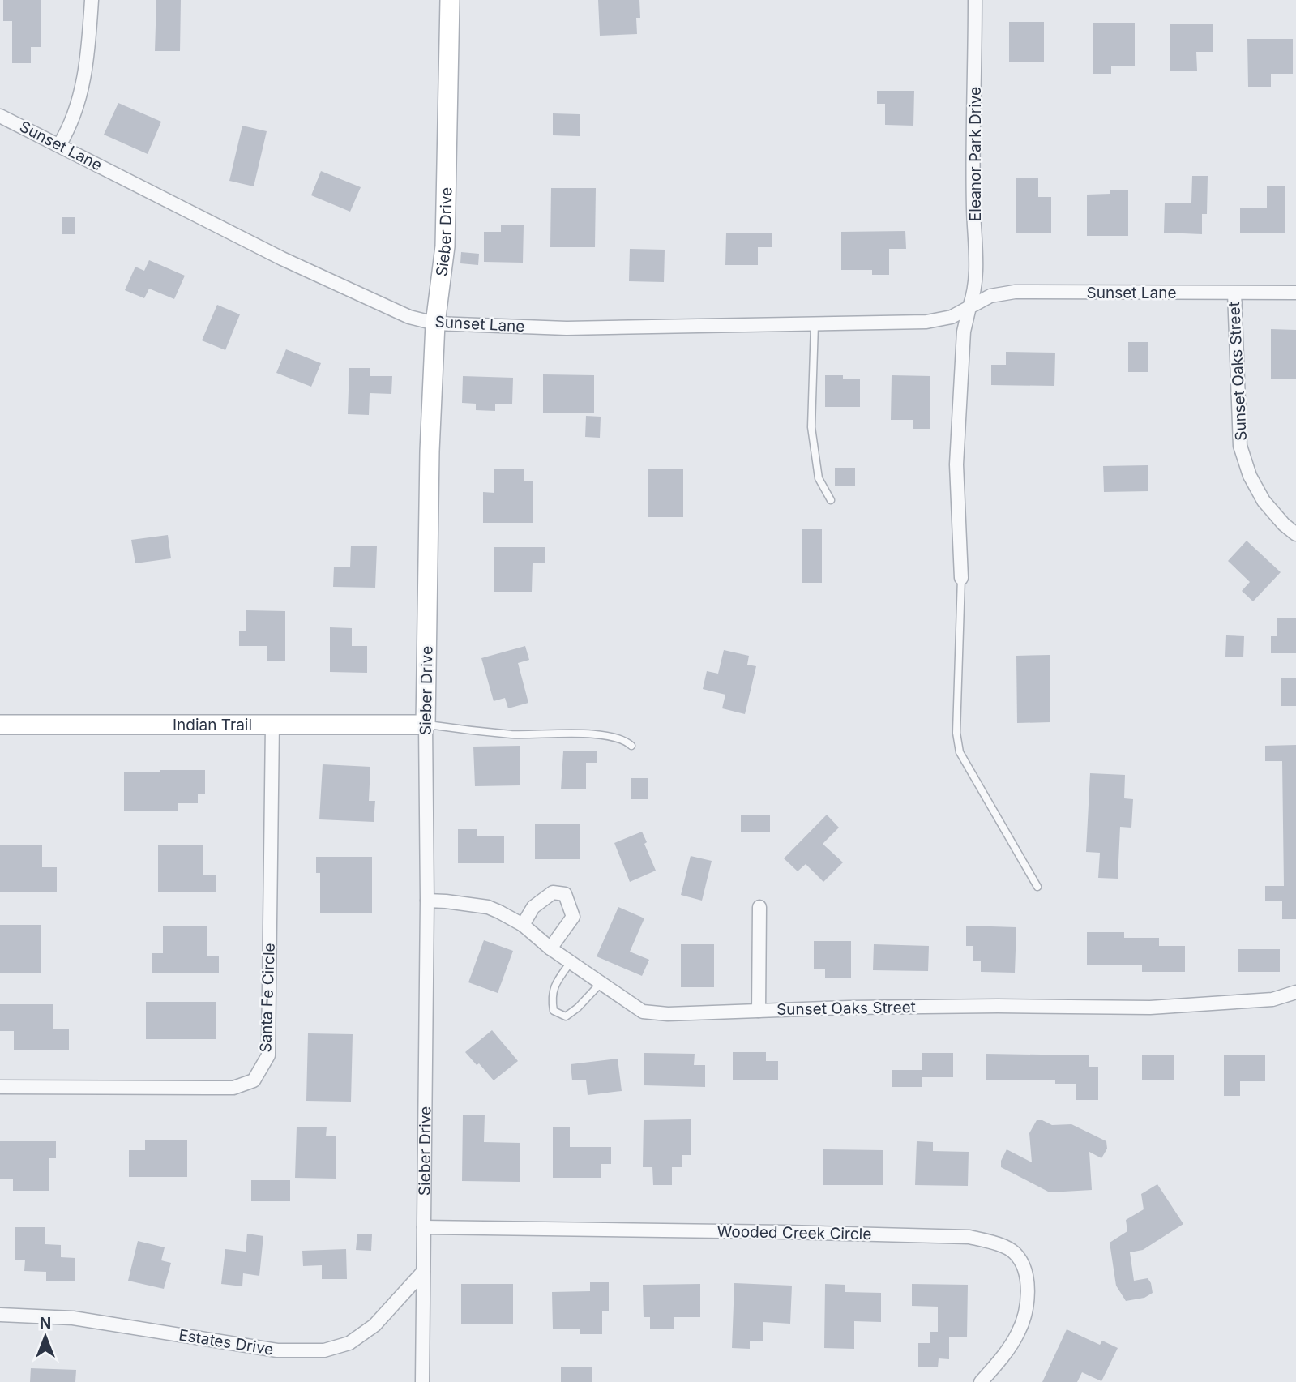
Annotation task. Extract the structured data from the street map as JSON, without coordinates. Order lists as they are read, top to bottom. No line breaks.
{"streets":{"street":["Sunset Lane","Eleanor Park Drive","Sieber Drive","Sunset Oaks Street","Indian Trail","Santa Fe Circle","Wooded Creek Circle","Estates Drive"]},"crossings":[["Sunset Lane","Eleanor Park Drive"],["Sunset Lane","Sieber Drive"],["Sunset Lane","Sunset Oaks Street"],["Sieber Drive","Sunset Oaks Street"],["Sieber Drive","Indian Trail"],["Sieber Drive","Wooded Creek Circle"],["Sieber Drive","Estates Drive"],["Indian Trail","Santa Fe Circle"]],"north":"top"}
